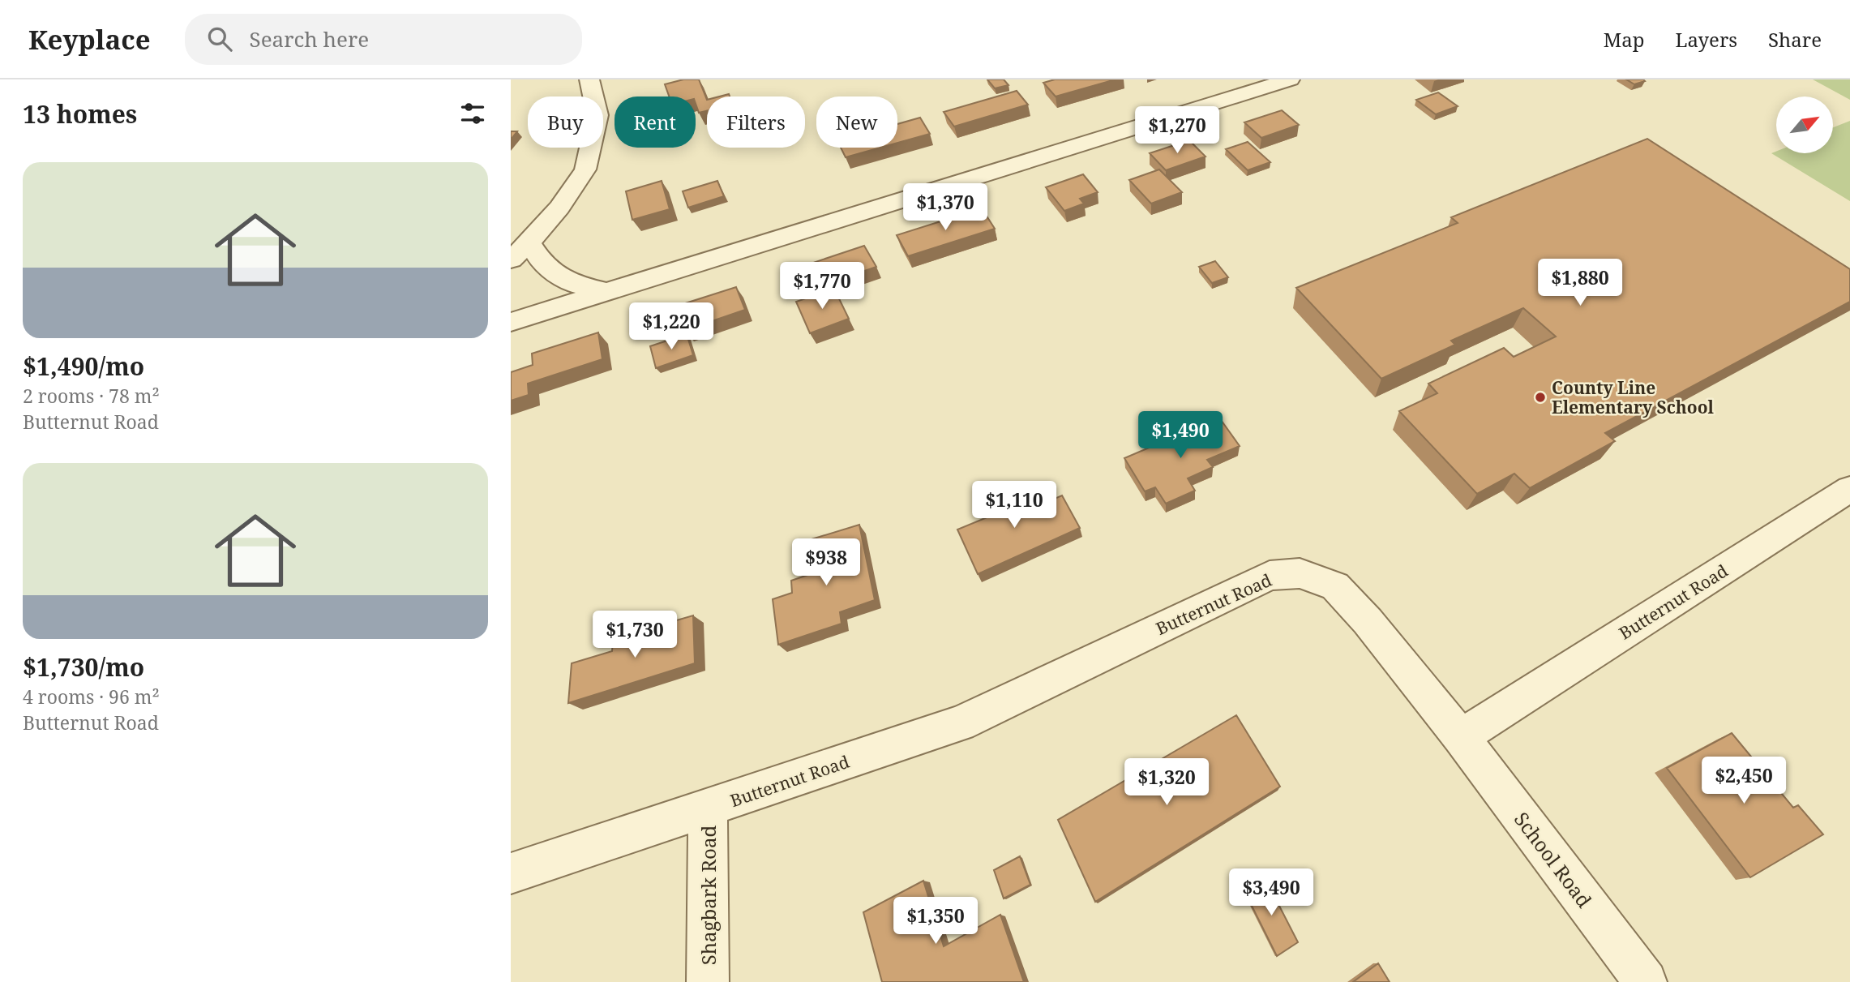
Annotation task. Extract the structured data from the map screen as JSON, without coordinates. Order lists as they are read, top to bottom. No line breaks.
{"streets":{"street":["Butternut Road","School Road","Shagbark Road"]},"crossings":[["Butternut Road","School Road"],["Butternut Road","Shagbark Road"]],"places":["County Line Elementary School"],"north":"top right","page":{"header":"Keyplace","search":"Search here","nav":["Map","Layers","Share"],"heading":"13 homes","chip":["Buy","Rent","Filters","New"],"price":["$1,270","$1,370","$1,880","$1,770","$1,220","$1,490","$1,110","$938","$1,730","$2,450","$1,320","$3,490","$1,350"],"list":[{"name":"$1,490/mo","note":"2 rooms · 78 m² · Butternut Road"},{"name":"$1,730/mo","note":"4 rooms · 96 m² · Butternut Road"}]}}
